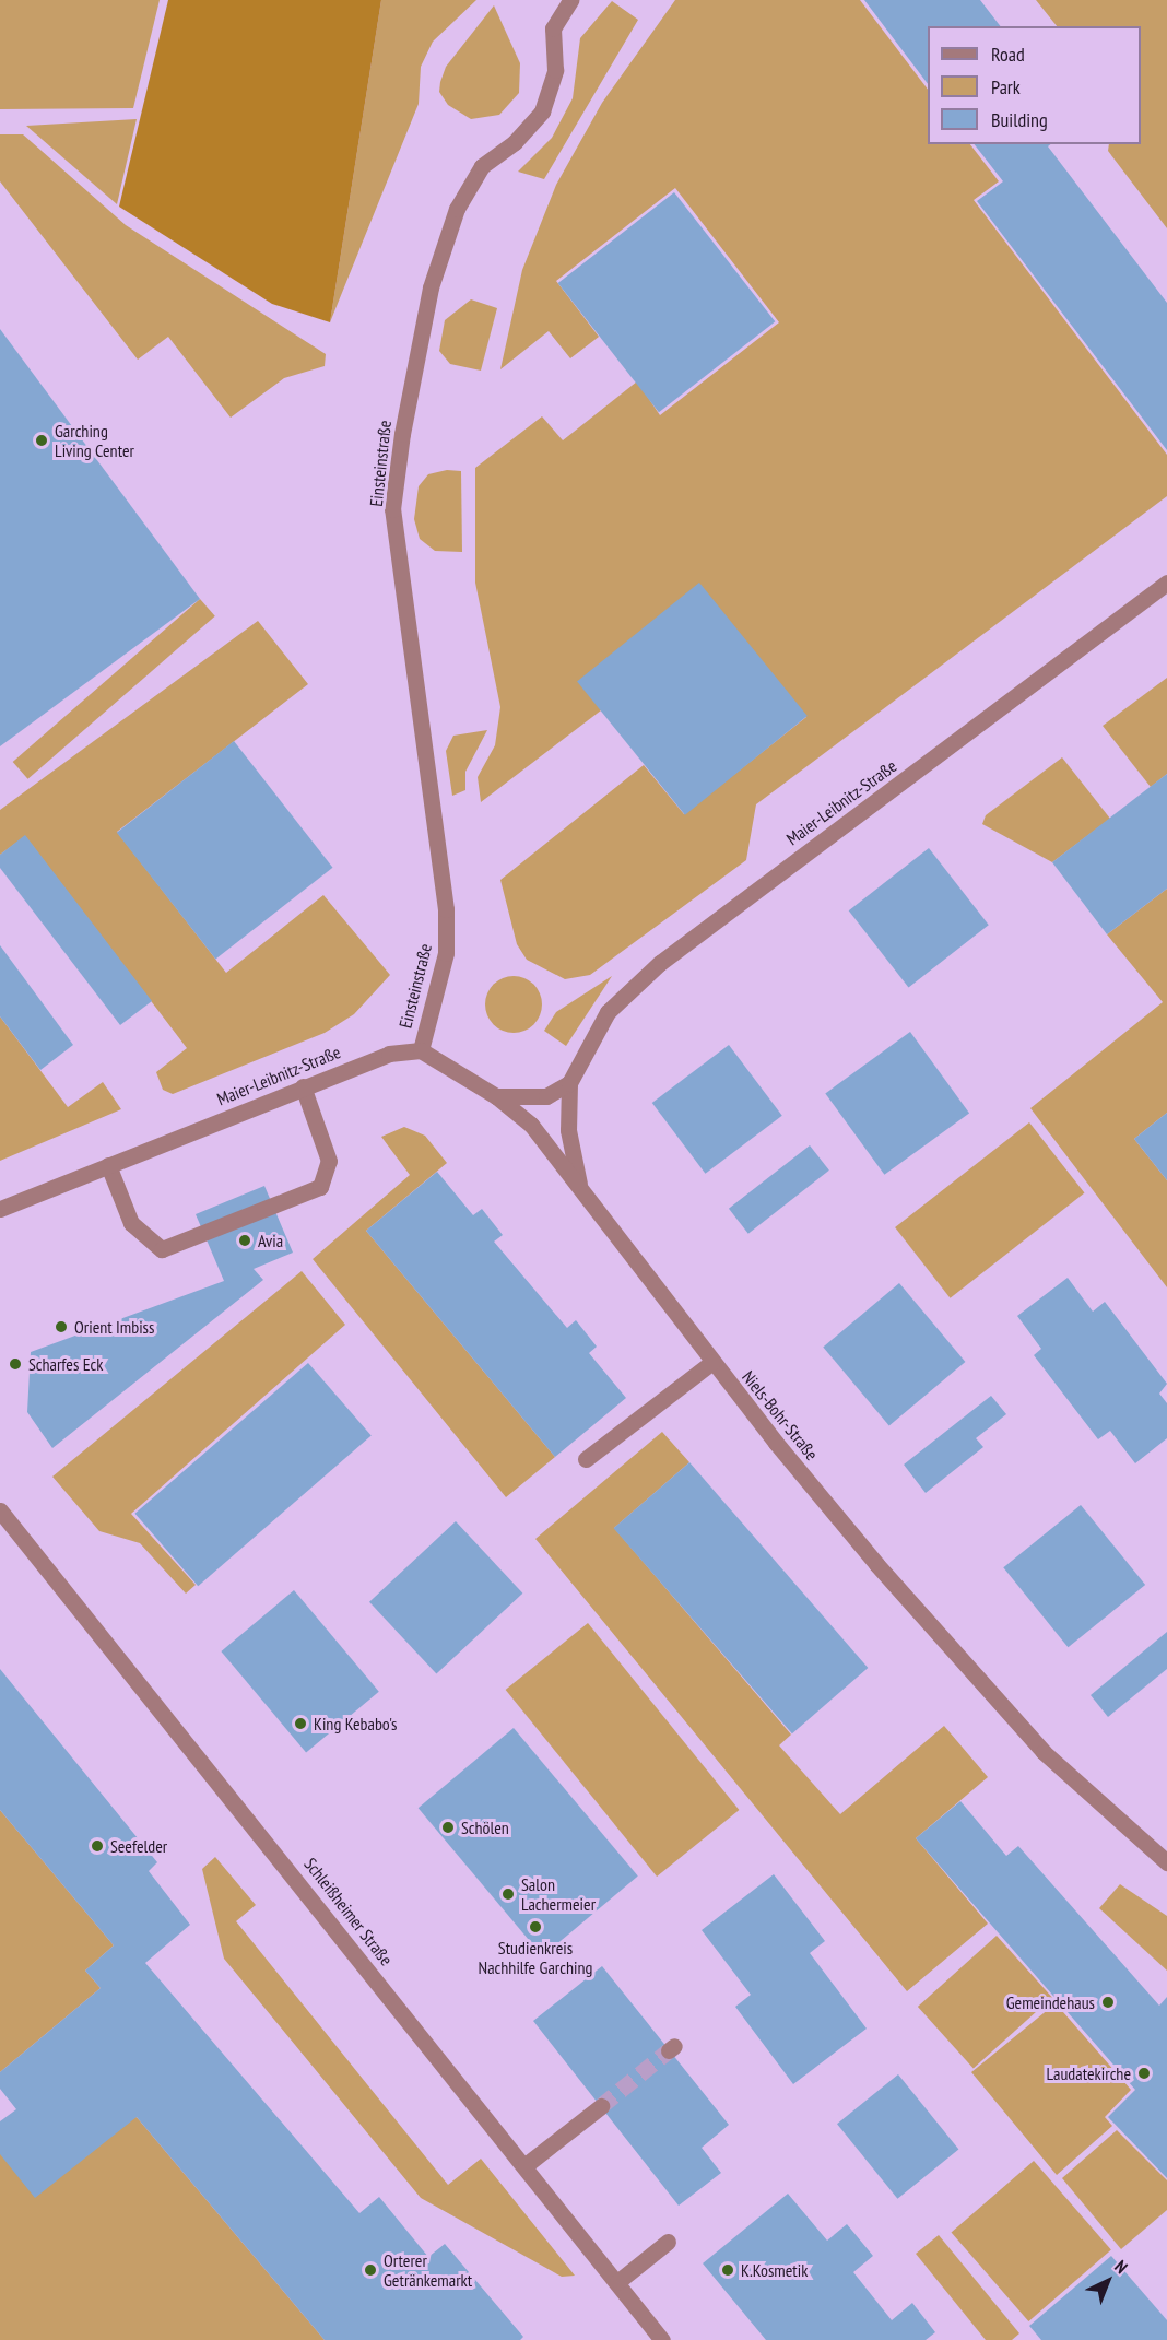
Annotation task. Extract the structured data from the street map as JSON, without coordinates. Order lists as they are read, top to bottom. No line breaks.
{"streets":{"street":["Einsteinstraße","Maier-Leibnitz-Straße","Niels-Bohr-Straße","Schleißheimer Straße"]},"crossings":[["Einsteinstraße","Maier-Leibnitz-Straße"],["Maier-Leibnitz-Straße","Niels-Bohr-Straße"]],"places":["Garching Living Center","Avia","Orient Imbiss","Scharfes Eck","King Kebabo's","Schölen","Seefelder","Salon Lachermeier","Studienkreis Nachhilfe Garching","Gemeindehaus","Laudatekirche","Orterer Getränkemarkt","K.Kosmetik"],"legend":["Road","Park","Building"],"north":"top right"}
